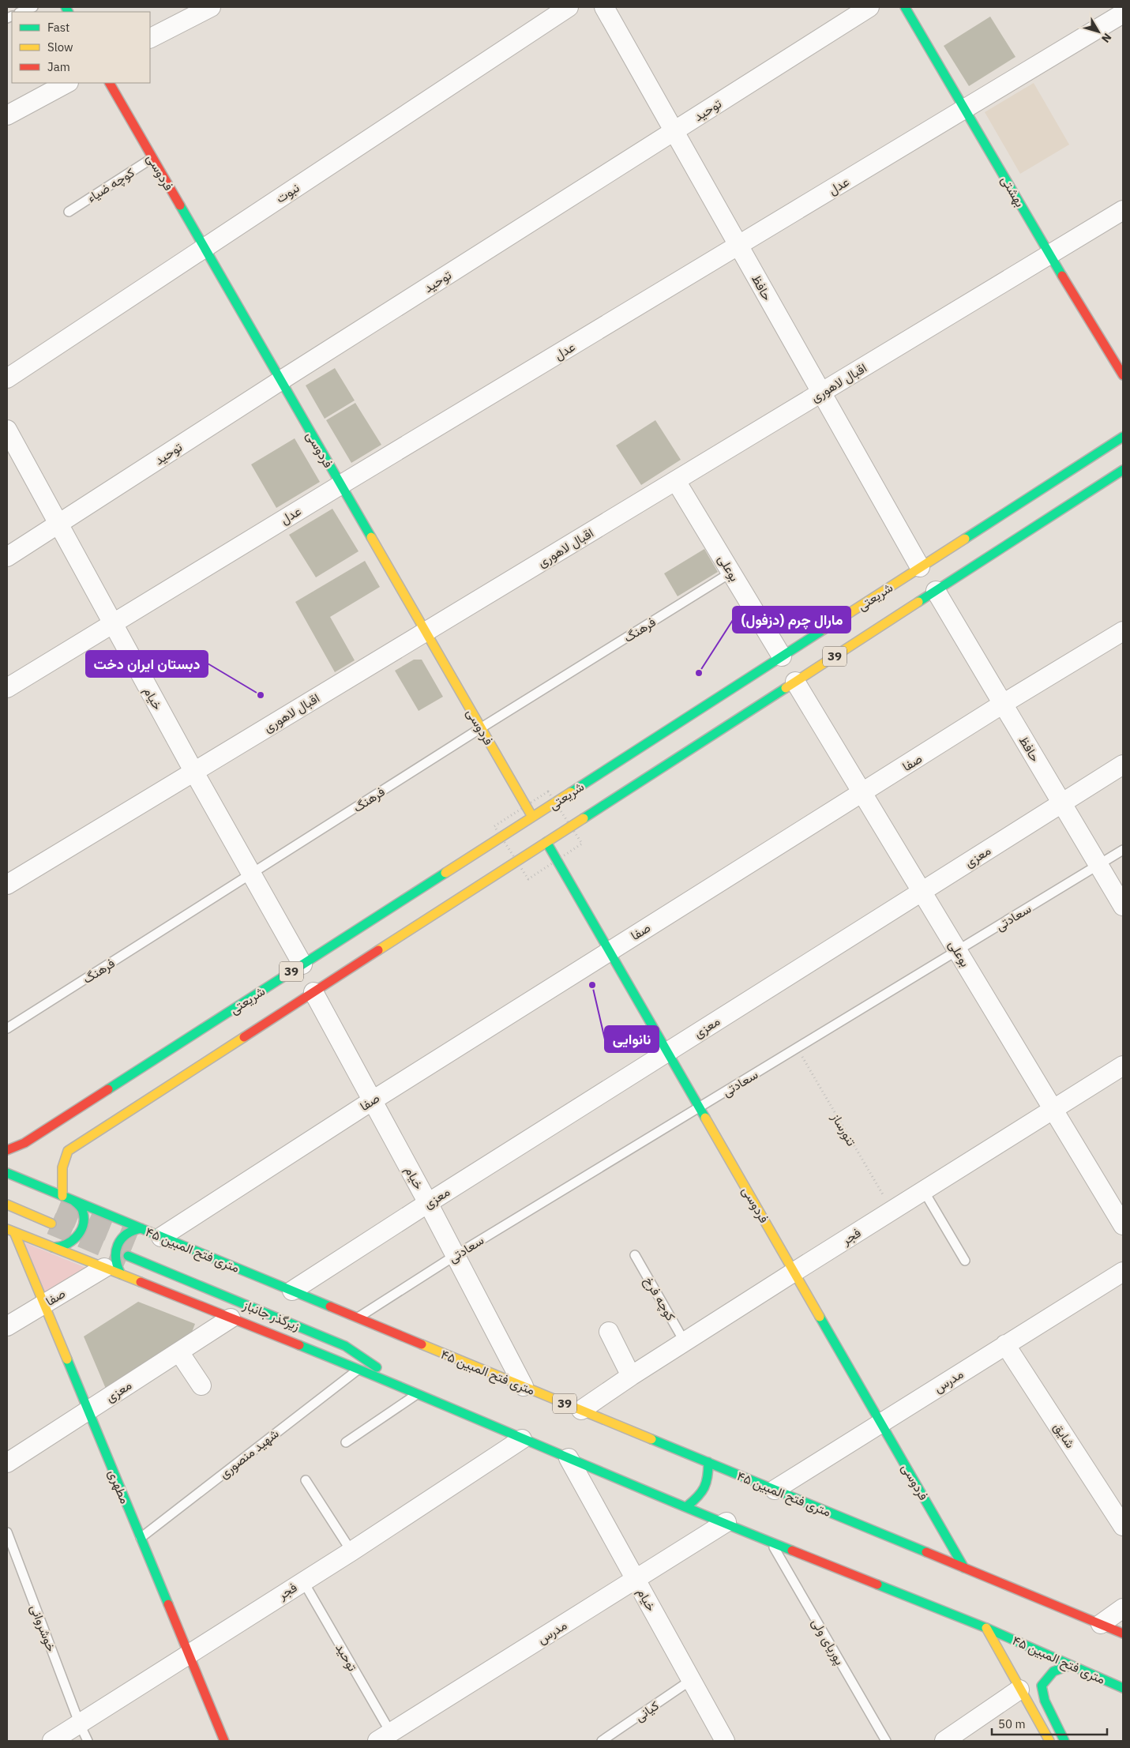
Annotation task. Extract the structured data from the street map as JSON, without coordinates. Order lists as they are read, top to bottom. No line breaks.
{"streets":{"main road":["فردوسی","بهشتی","شریعتی","39","۴۵ متری فتح المبین","زیرگذر جانباز","مطهری"],"street":["توحید","عدل","نبوت","حافظ","اقبال لاهوری","بوعلی","خیام","صفا","معزی","فجر","مدرس","شایق"],"lane":["کوچه ضیاء","فرهنگ","سعادتی","کوچه فرخ","شهید منصوری","خوشروانی","پوریای ولی","کیانی"],"path":["تنورساز"]},"crossings":[["توحید","فردوسی"],["توحید","حافظ"],["توحید","خیام"],["توحید","فجر"],["توحید","مدرس"],["فردوسی","کوچه ضیاء"],["فردوسی","عدل"],["فردوسی","نبوت"],["فردوسی","اقبال لاهوری"],["فردوسی","شریعتی"],["فردوسی","فرهنگ"],["فردوسی","39"],["فردوسی","صفا"],["فردوسی","معزی"],["فردوسی","سعادتی"],["فردوسی","فجر"],["فردوسی","۴۵ متری فتح المبین"],["فردوسی","مدرس"],["عدل","بهشتی"],["عدل","حافظ"],["عدل","خیام"],["بهشتی","اقبال لاهوری"],["حافظ","اقبال لاهوری"],["حافظ","شریعتی"],["حافظ","39"],["حافظ","صفا"],["حافظ","معزی"],["حافظ","سعادتی"],["اقبال لاهوری","بوعلی"],["اقبال لاهوری","خیام"],["بوعلی","شریعتی"],["بوعلی","فرهنگ"],["بوعلی","39"],["بوعلی","صفا"],["بوعلی","معزی"],["بوعلی","سعادتی"],["بوعلی","فجر"],["شریعتی","خیام"],["فرهنگ","خیام"],["39","خیام"],["39","۴۵ متری فتح المبین"],["خیام","صفا"],["خیام","معزی"],["خیام","سعادتی"],["خیام","۴۵ متری فتح المبین"],["خیام","مدرس"],["خیام","کیانی"],["صفا","۴۵ متری فتح المبین"],["صفا","مطهری"],["معزی","۴۵ متری فتح المبین"],["معزی","مطهری"],["سعادتی","تنورساز"],["سعادتی","۴۵ متری فتح المبین"],["تنورساز","فجر"],["فجر","۴۵ متری فتح المبین"],["فجر","کوچه فرخ"],["فجر","مطهری"],["فجر","خوشروانی"],["۴۵ متری فتح المبین","زیرگذر جانباز"],["۴۵ متری فتح المبین","مدرس"],["۴۵ متری فتح المبین","شهید منصوری"],["۴۵ متری فتح المبین","مطهری"],["۴۵ متری فتح المبین","پوریای ولی"],["مدرس","شایق"],["شهید منصوری","مطهری"]],"places":["مارال چرم (دزفول)","دبستان ایران دخت","نانوایی"],"legend":["Fast","Slow","Jam"],"scale_bar":"50 m","north":"bottom right"}
